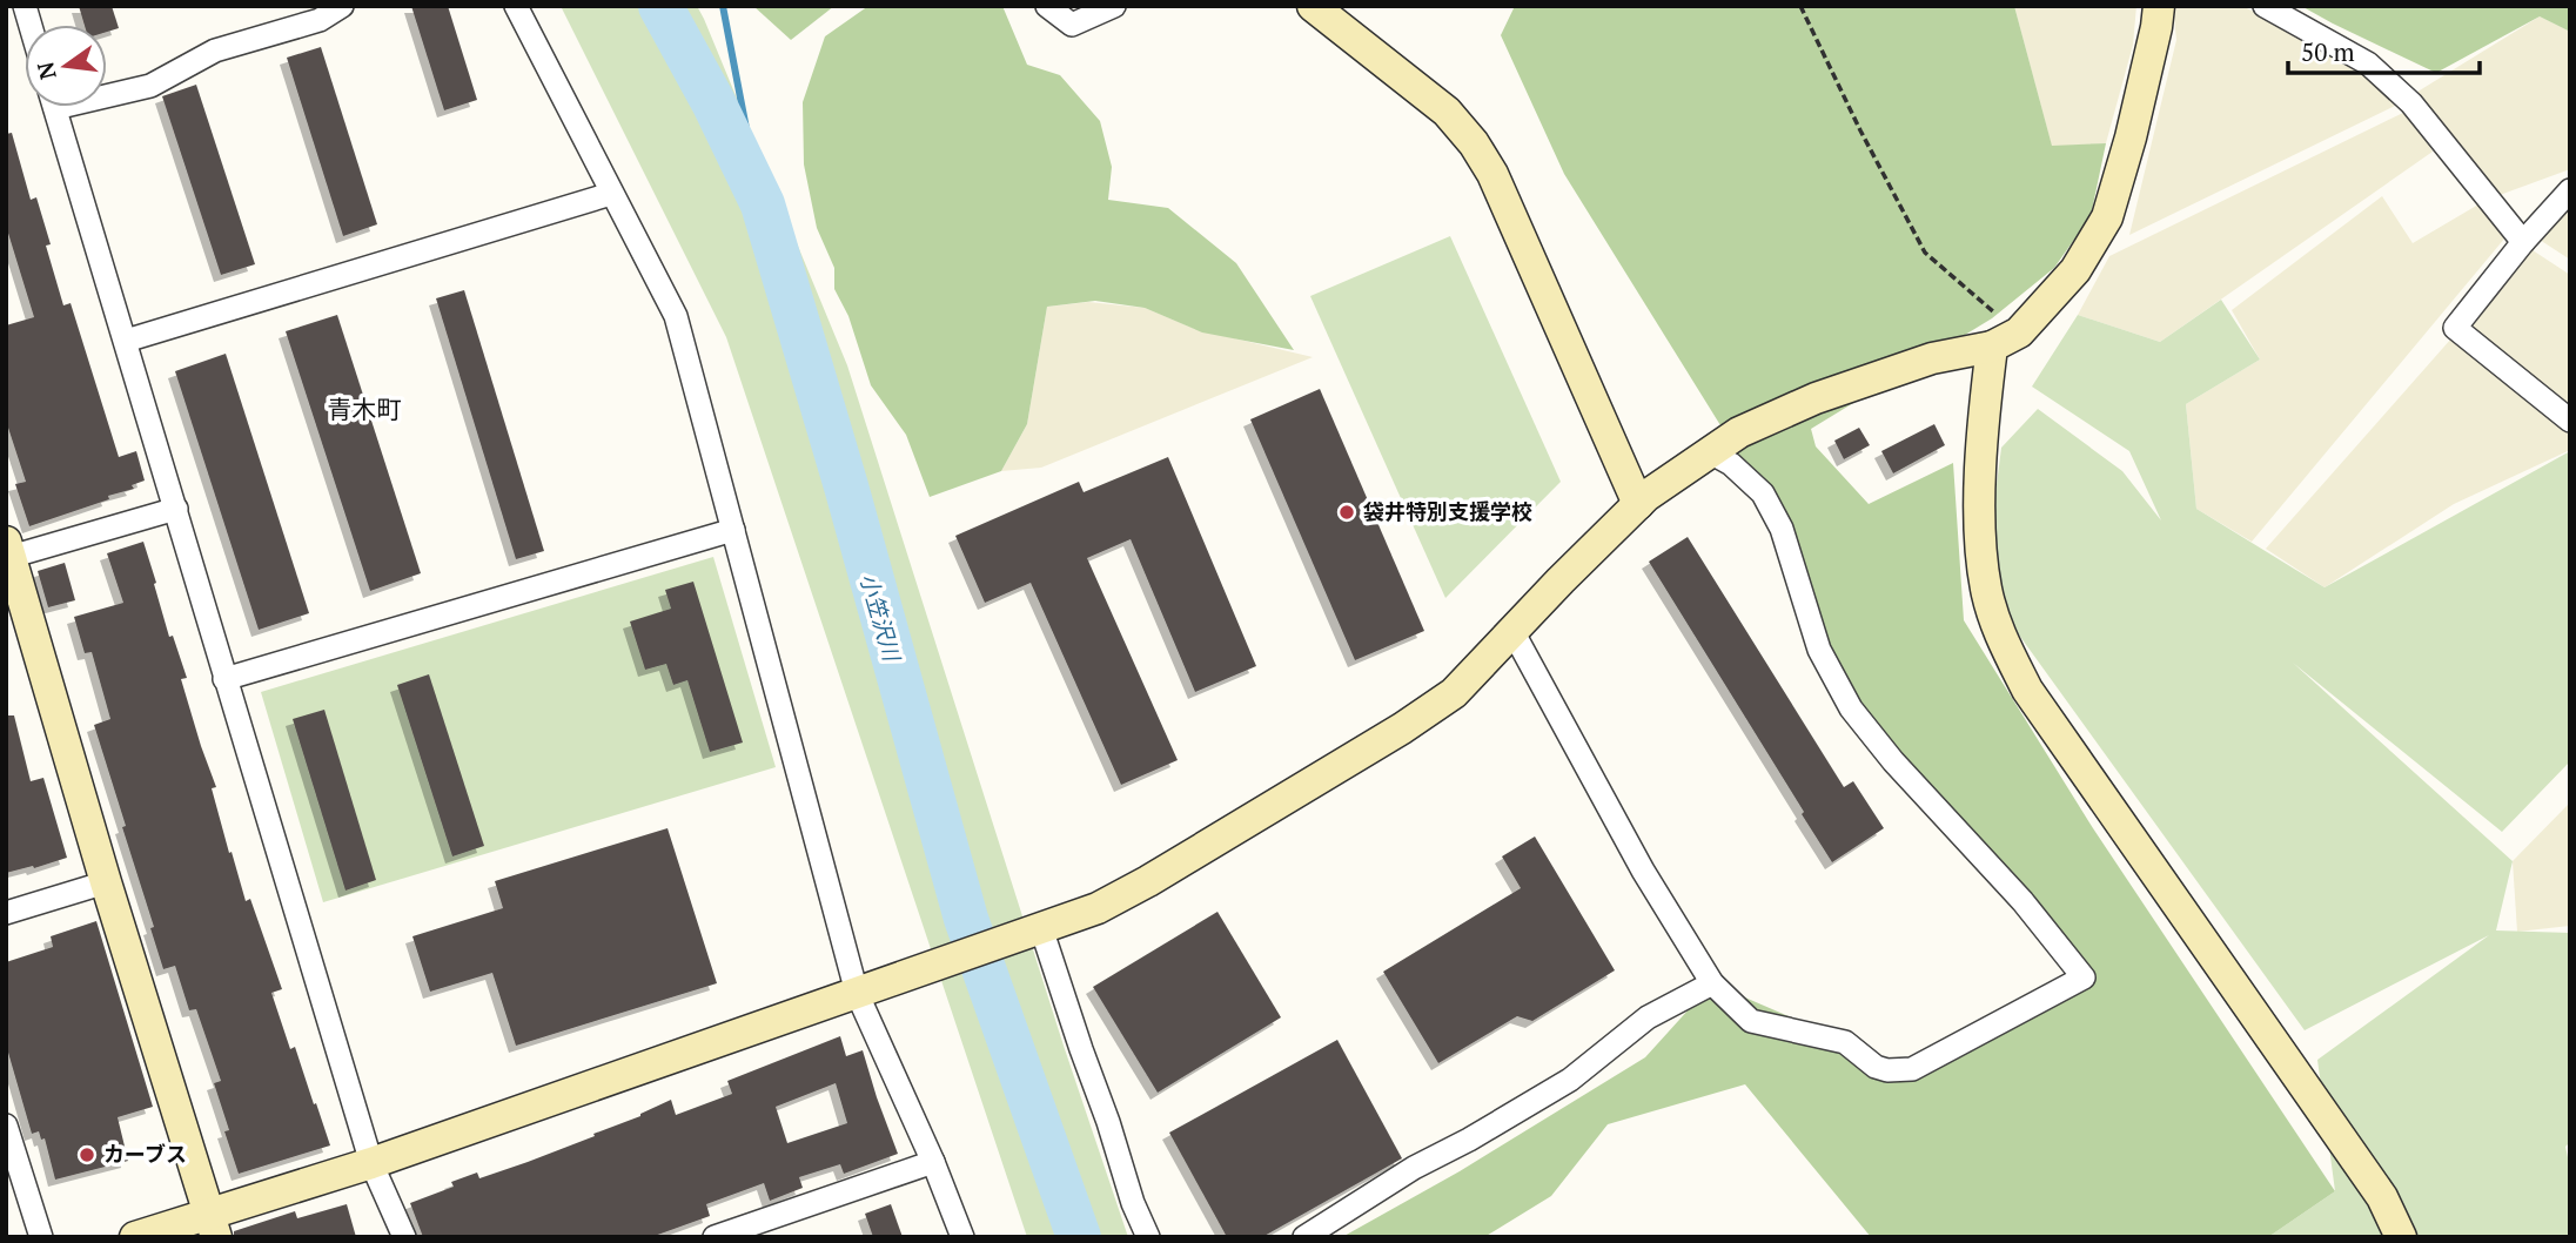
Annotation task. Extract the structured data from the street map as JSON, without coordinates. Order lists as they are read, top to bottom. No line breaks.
{"districts":["青木町"],"water":["小笠沢川"],"places":["袋井特別支援学校","カーブス"],"scale_bar":"50 m","north":"left"}
